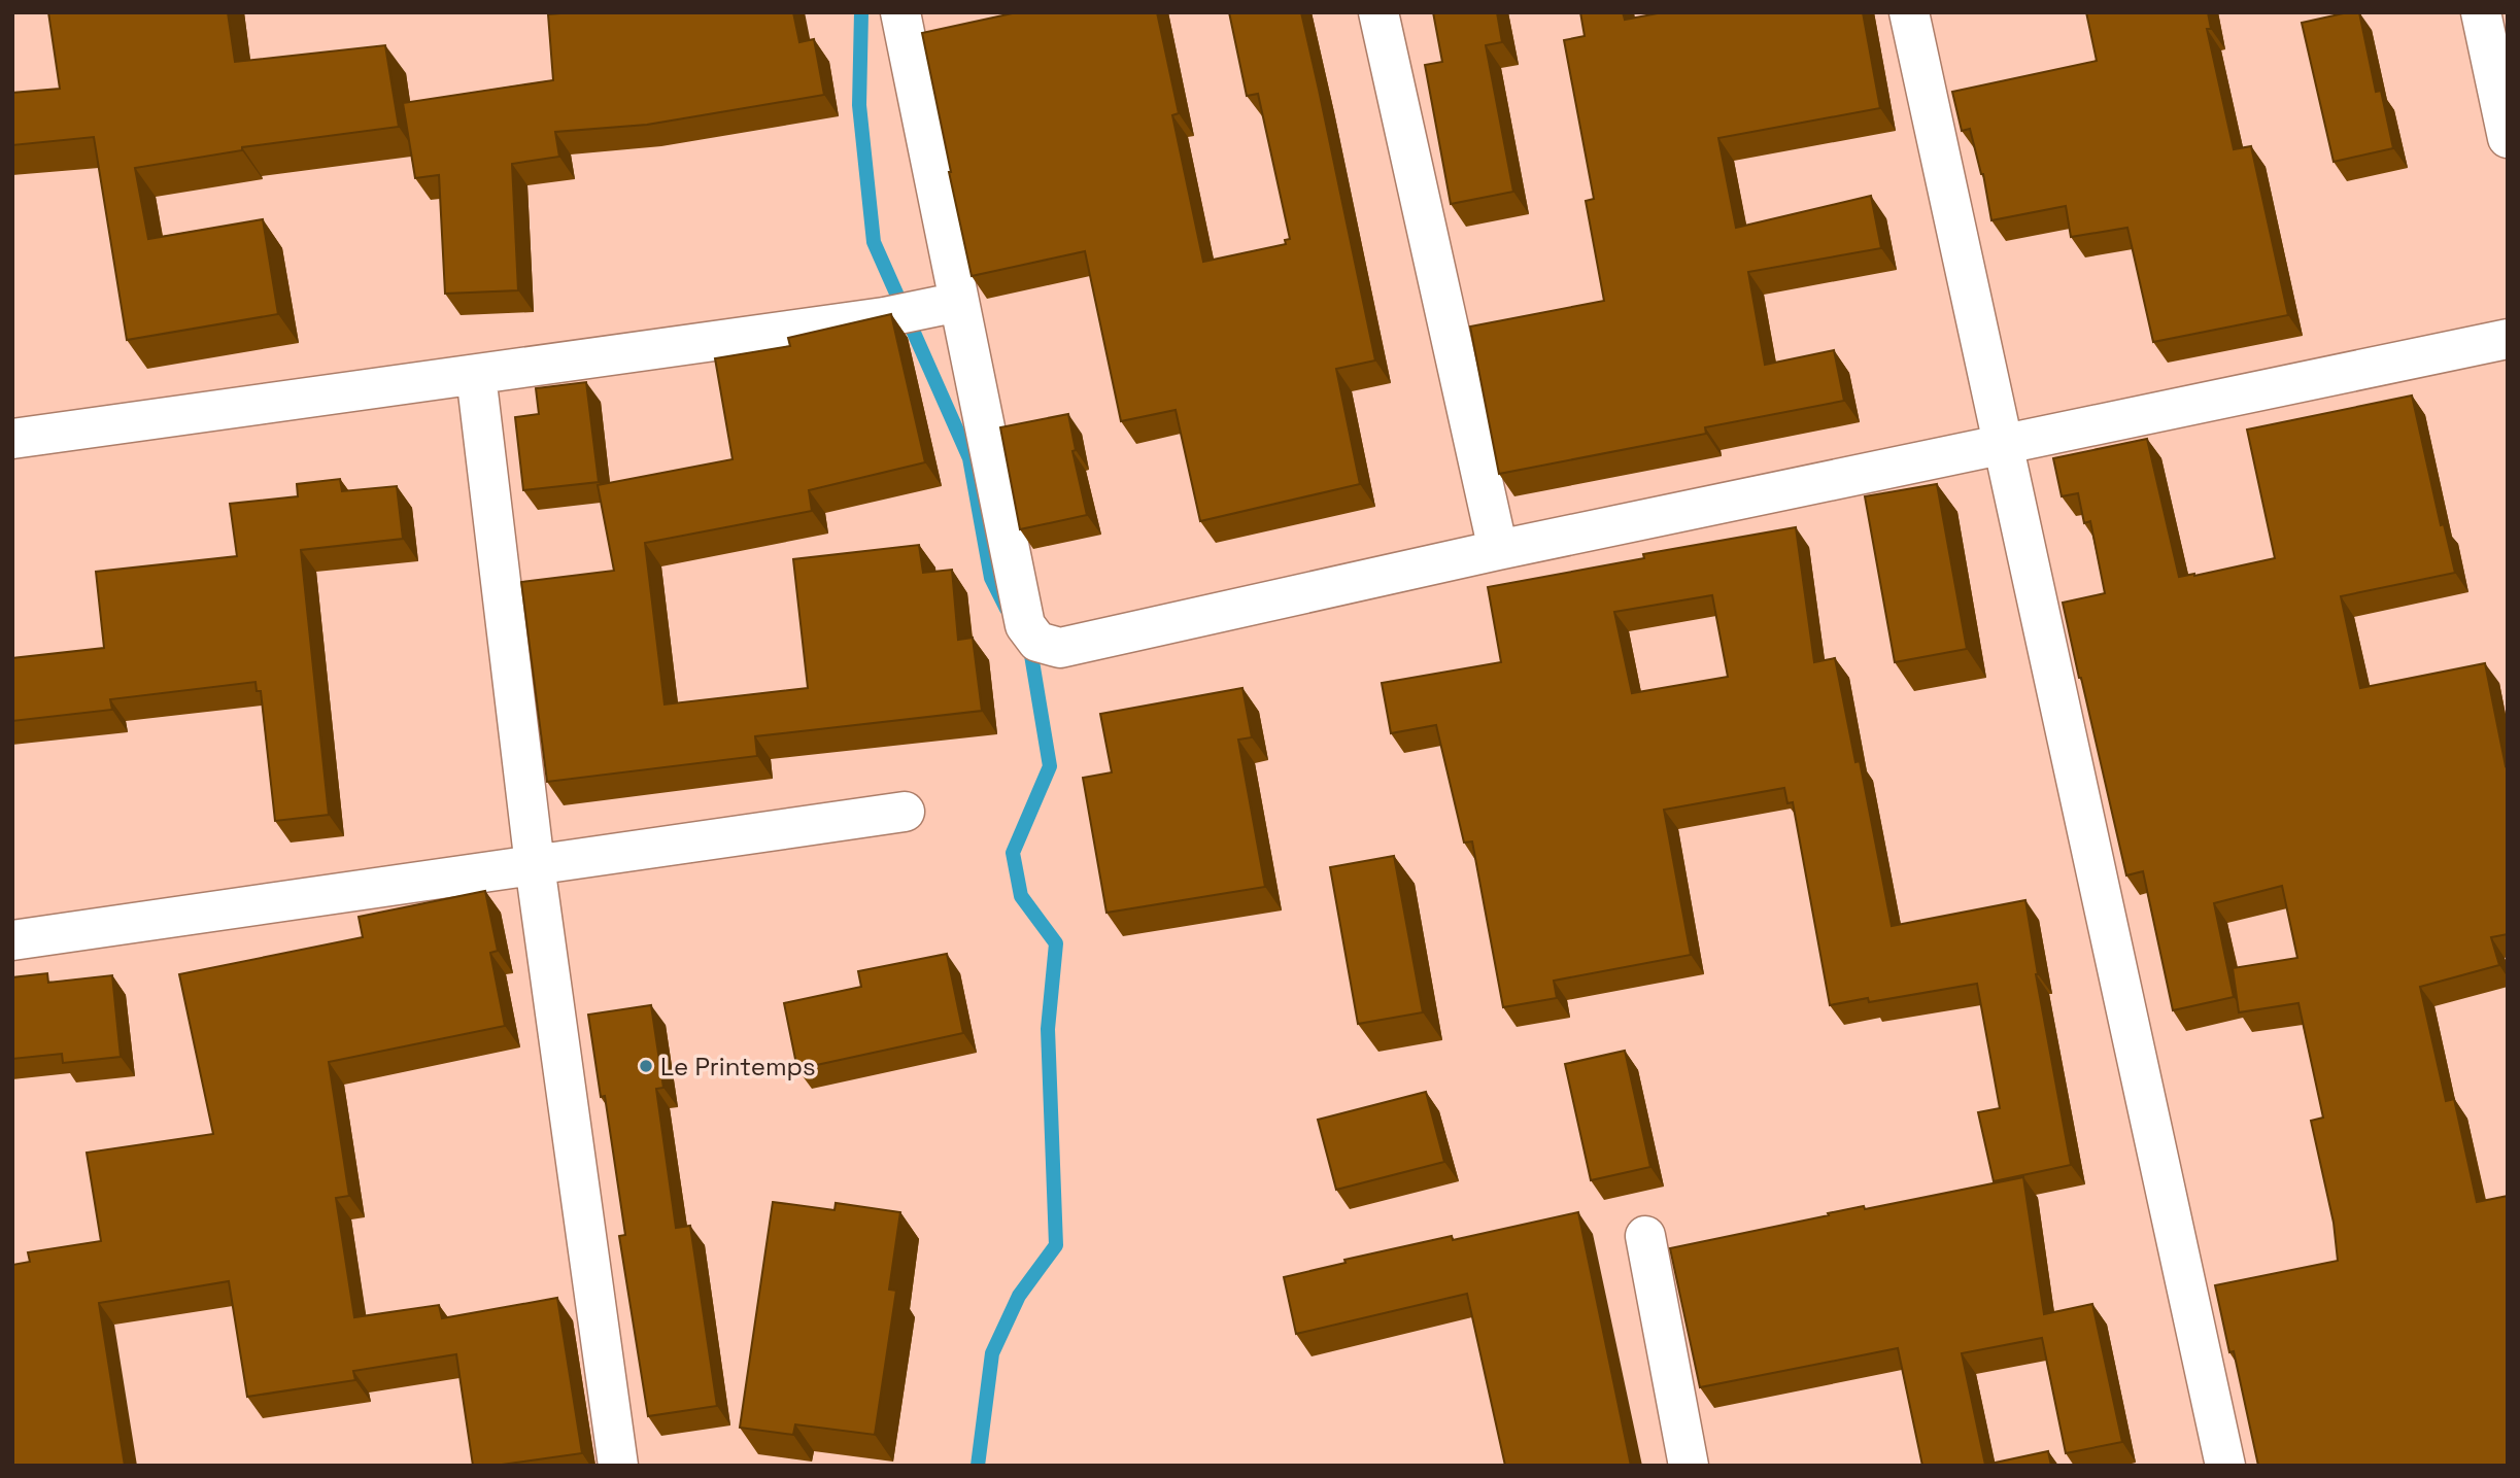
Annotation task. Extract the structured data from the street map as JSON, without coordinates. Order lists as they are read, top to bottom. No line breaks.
{"places":["Le Printemps"]}
